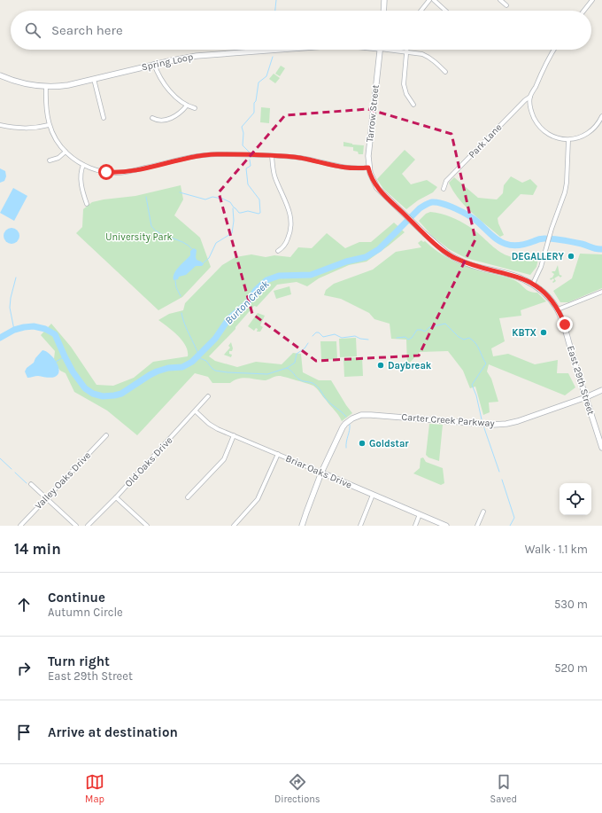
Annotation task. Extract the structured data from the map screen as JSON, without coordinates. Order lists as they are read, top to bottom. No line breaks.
{"streets":{"street":["Spring Loop","Tarrow Street","Park Lane","East 29th Street","Carter Creek Parkway","Old Oaks Drive","Briar Oaks Drive","Valley Oaks Drive"]},"crossings":[["Tarrow Street","East 29th Street"],["East 29th Street","Carter Creek Parkway"],["Carter Creek Parkway","Briar Oaks Drive"],["Old Oaks Drive","Briar Oaks Drive"]],"water":["Burton Creek"],"parks":["University Park"],"places":["DEGALLERY","KBTX","Daybreak","Goldstar"],"page":{"search":"Search here","heading":["14 min","Walk · 1.1 km"],"list":[["Continue","Autumn Circle","530 m"],["Turn right","East 29th Street","520 m"],"Arrive at destination"],"nav":["Map","Directions","Saved"]}}
